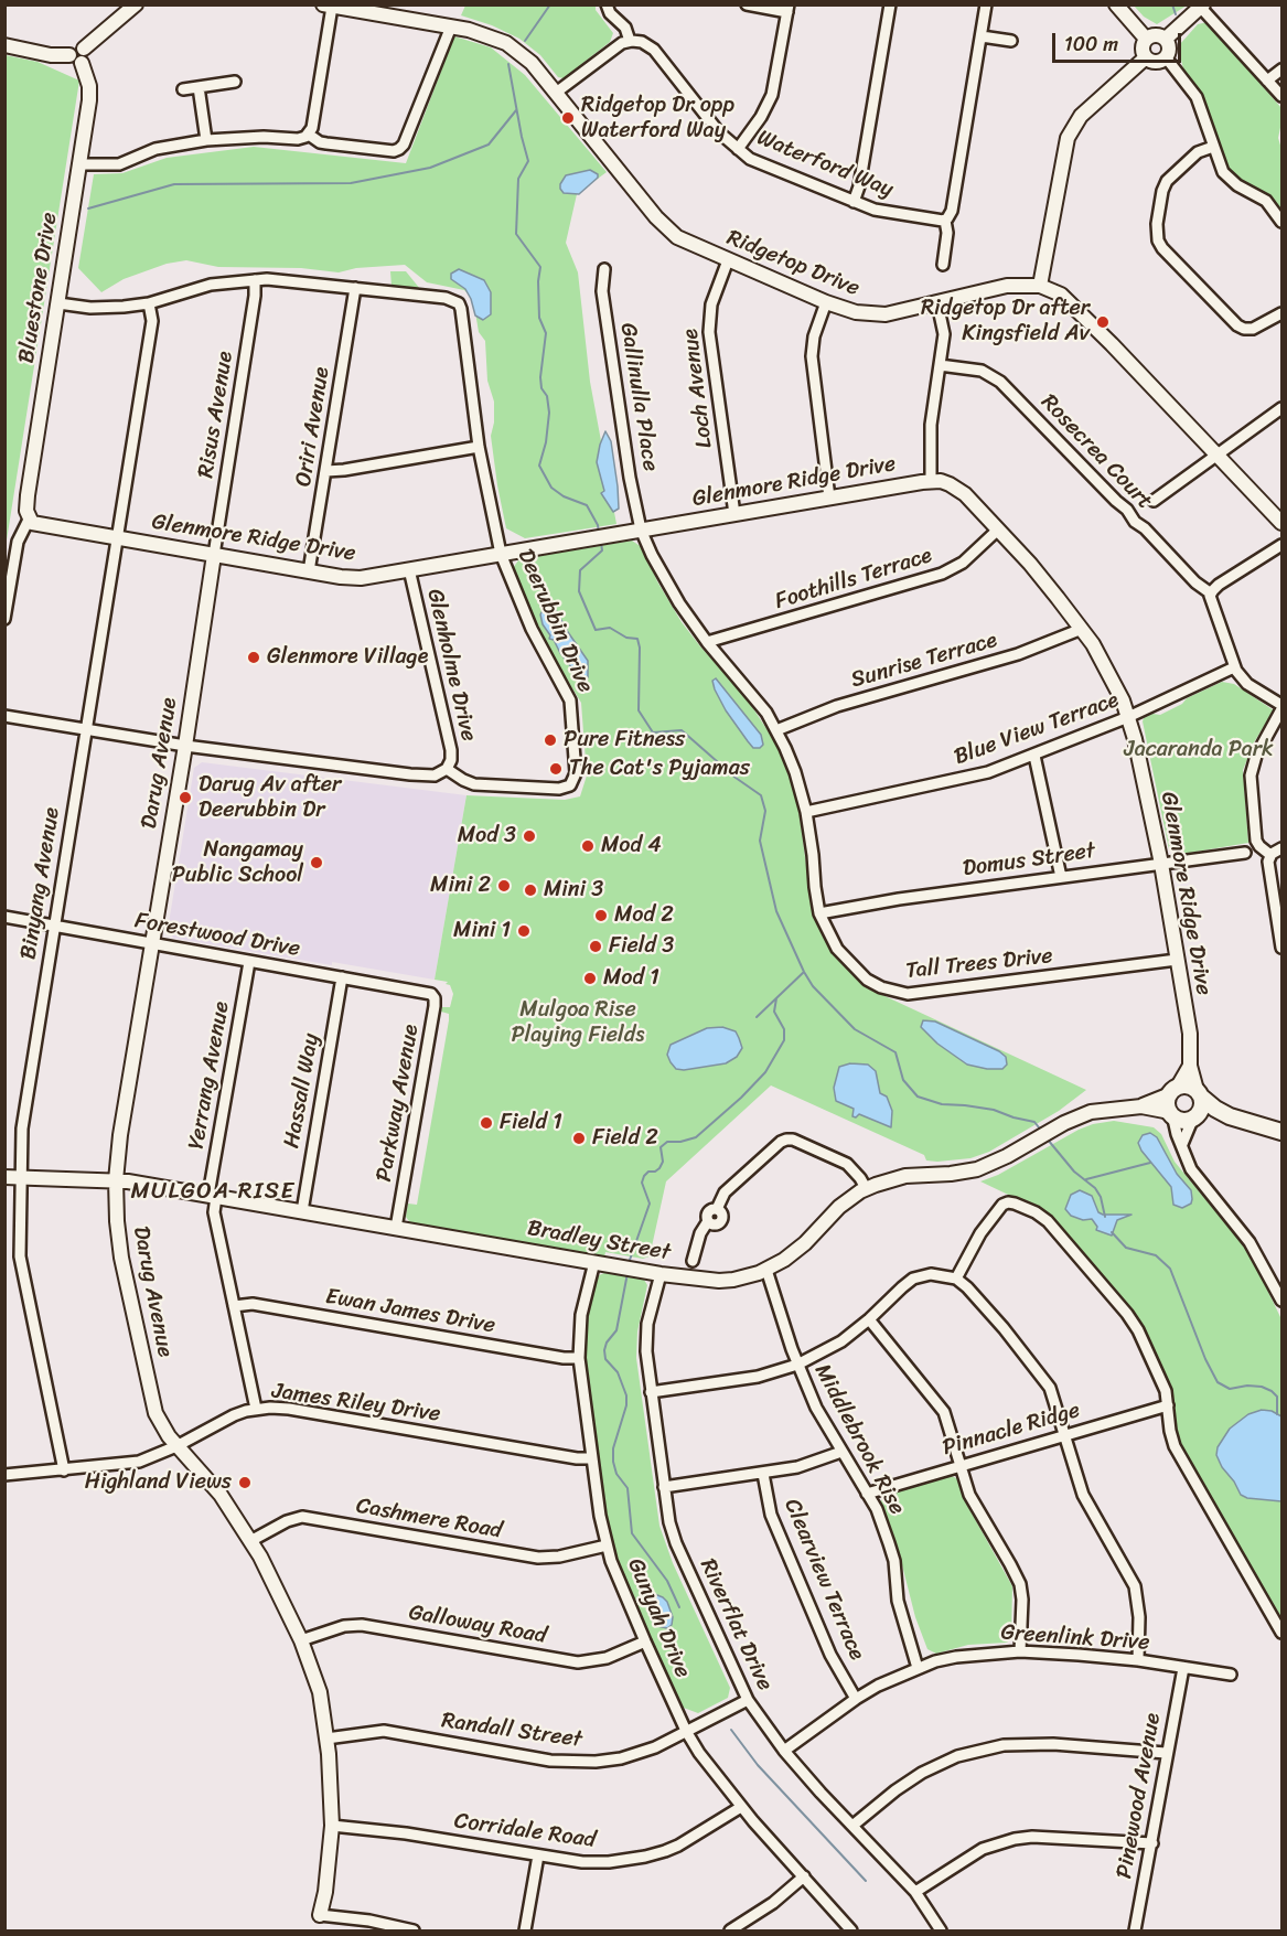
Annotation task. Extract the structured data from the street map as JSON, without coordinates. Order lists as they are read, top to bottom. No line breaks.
{"streets":{"street":["Waterford Way","Ridgetop Drive","Bluestone Drive","Loch Avenue","Gallinulla Place","Risus Avenue","Oriri Avenue","Rosecrea Court","Glenmore Ridge Drive","Foothills Terrace","Deerubbin Drive","Sunrise Terrace","Glenholme Drive","Blue View Terrace","Darug Avenue","Domus Street","Binyang Avenue","Forestwood Drive","Tall Trees Drive","Yerrang Avenue","Hassall Way","Parkway Avenue","Bradley Street","Ewan James Drive","James Riley Drive","Pinnacle Ridge","Middlebrook Rise","Cashmere Road","Clearview Terrace","Gunyah Drive","Galloway Road","Riverflat Drive","Greenlink Drive","Randall Street","Pinewood Avenue","Corridale Road"]},"crossings":[["Ridgetop Drive","Loch Avenue"],["Bluestone Drive","Glenmore Ridge Drive"],["Bluestone Drive","Deerubbin Drive"],["Loch Avenue","Glenmore Ridge Drive"],["Gallinulla Place","Glenmore Ridge Drive"],["Gallinulla Place","Tall Trees Drive"],["Risus Avenue","Glenmore Ridge Drive"],["Risus Avenue","Deerubbin Drive"],["Risus Avenue","Darug Avenue"],["Oriri Avenue","Glenmore Ridge Drive"],["Oriri Avenue","Deerubbin Drive"],["Glenmore Ridge Drive","Foothills Terrace"],["Glenmore Ridge Drive","Deerubbin Drive"],["Glenmore Ridge Drive","Sunrise Terrace"],["Glenmore Ridge Drive","Glenholme Drive"],["Glenmore Ridge Drive","Blue View Terrace"],["Glenmore Ridge Drive","Darug Avenue"],["Glenmore Ridge Drive","Domus Street"],["Glenmore Ridge Drive","Binyang Avenue"],["Glenmore Ridge Drive","Tall Trees Drive"],["Glenmore Ridge Drive","Bradley Street"],["Foothills Terrace","Tall Trees Drive"],["Deerubbin Drive","Glenholme Drive"],["Deerubbin Drive","Binyang Avenue"],["Sunrise Terrace","Tall Trees Drive"],["Blue View Terrace","Tall Trees Drive"],["Darug Avenue","Forestwood Drive"],["Darug Avenue","Bradley Street"],["Darug Avenue","James Riley Drive"],["Darug Avenue","Cashmere Road"],["Darug Avenue","Galloway Road"],["Darug Avenue","Randall Street"],["Darug Avenue","Corridale Road"],["Domus Street","Tall Trees Drive"],["Binyang Avenue","Forestwood Drive"],["Binyang Avenue","Bradley Street"],["Binyang Avenue","James Riley Drive"],["Forestwood Drive","Yerrang Avenue"],["Forestwood Drive","Hassall Way"],["Forestwood Drive","Parkway Avenue"],["Yerrang Avenue","Bradley Street"],["Yerrang Avenue","Ewan James Drive"],["Yerrang Avenue","James Riley Drive"],["Hassall Way","Bradley Street"],["Parkway Avenue","Bradley Street"],["Bradley Street","Middlebrook Rise"],["Bradley Street","Gunyah Drive"],["Bradley Street","Riverflat Drive"],["Ewan James Drive","Gunyah Drive"],["James Riley Drive","Gunyah Drive"],["Pinnacle Ridge","Middlebrook Rise"],["Middlebrook Rise","Greenlink Drive"],["Cashmere Road","Gunyah Drive"],["Clearview Terrace","Greenlink Drive"],["Gunyah Drive","Galloway Road"],["Gunyah Drive","Randall Street"],["Gunyah Drive","Corridale Road"],["Riverflat Drive","Greenlink Drive"],["Greenlink Drive","Pinewood Avenue"]],"districts":["MULGOA RISE"],"parks":["Jacaranda Park","Mulgoa Rise Playing Fields"],"places":["Ridgetop Dr opp Waterford Way","Ridgetop Dr after Kingsfield Av","Glenmore Village","Pure Fitness","The Cat's Pyjamas","Darug Av after Deerubbin Dr","Mod 3","Mod 4","Nangamay Public School","Mini 2","Mini 3","Mod 2","Mini 1","Field 3","Mod 1","Field 1","Field 2","Highland Views"],"scale_bar":"100 m"}
